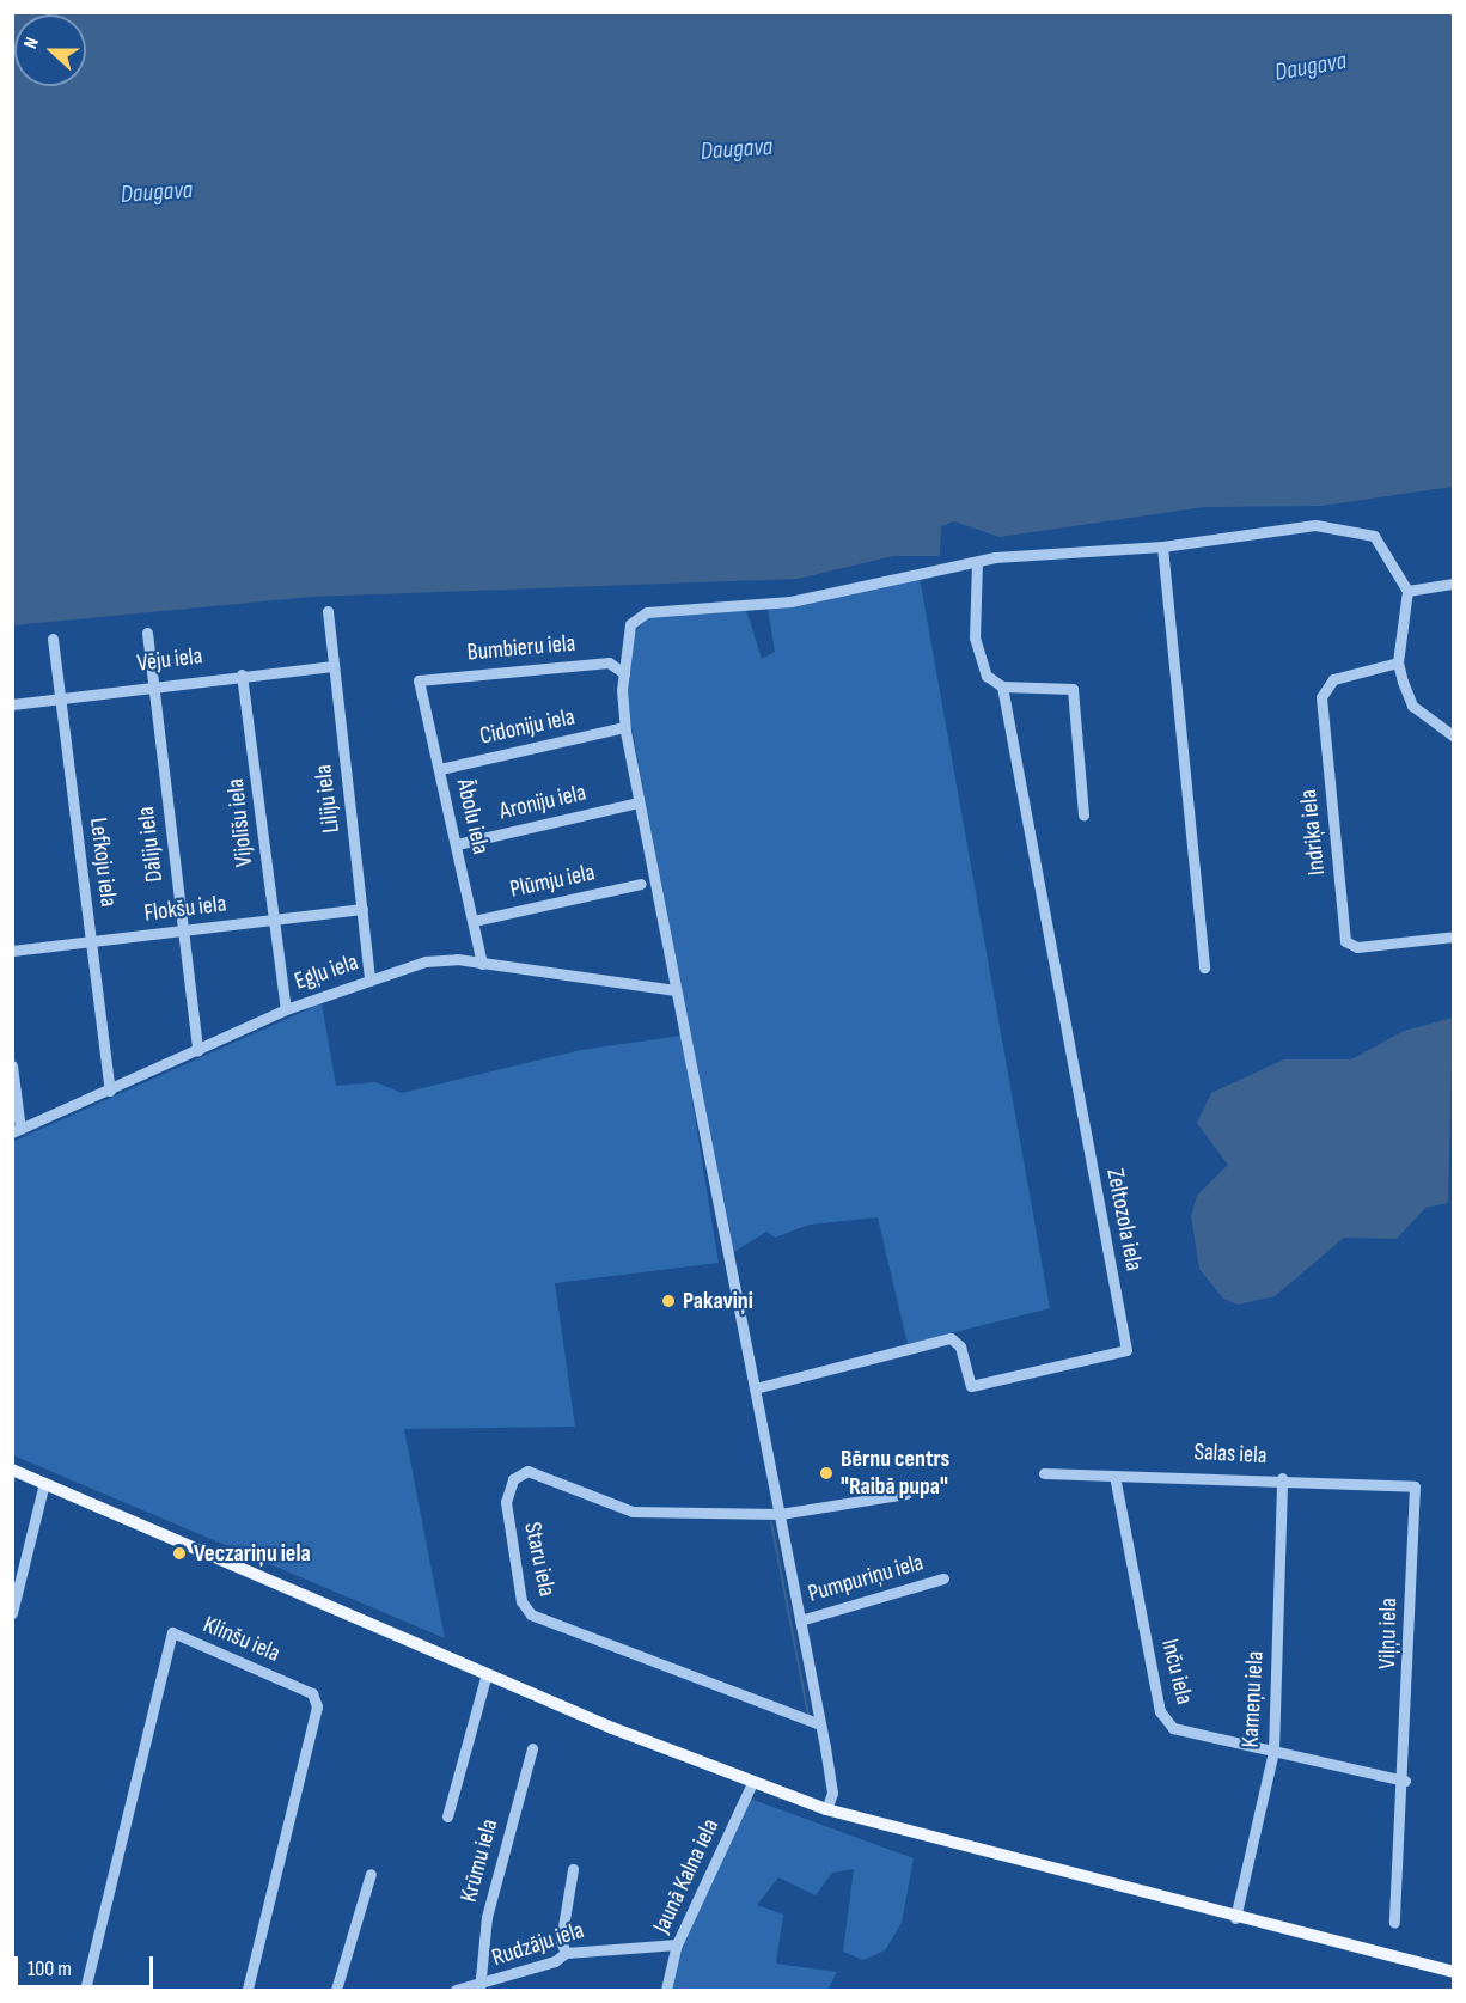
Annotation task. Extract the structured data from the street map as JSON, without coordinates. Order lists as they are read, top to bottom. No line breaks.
{"streets":{"street":["Bumbieru iela","Vēju iela","Cidoniju iela","Liliju iela","Aroniju iela","Ābolu iela","Vijolīšu iela","Indriķa iela","Dāliju iela","Lefkoju iela","Plūmju iela","Flokšu iela","Egļu iela","Zeltozola iela","Salas iela","Staru iela","Pumpuriņu iela","Viļņu iela","Klinšu iela","Inču iela","Kameņu iela","Krūmu iela","Jaunā Kalna iela","Rudzāju iela"]},"crossings":[["Bumbieru iela","Ābolu iela"],["Vēju iela","Liliju iela"],["Vēju iela","Vijolīšu iela"],["Vēju iela","Dāliju iela"],["Vēju iela","Lefkoju iela"],["Cidoniju iela","Ābolu iela"],["Liliju iela","Flokšu iela"],["Liliju iela","Egļu iela"],["Aroniju iela","Ābolu iela"],["Ābolu iela","Plūmju iela"],["Ābolu iela","Egļu iela"],["Vijolīšu iela","Flokšu iela"],["Vijolīšu iela","Egļu iela"],["Dāliju iela","Flokšu iela"],["Dāliju iela","Egļu iela"],["Lefkoju iela","Flokšu iela"],["Lefkoju iela","Egļu iela"],["Salas iela","Viļņu iela"],["Salas iela","Inču iela"],["Salas iela","Kameņu iela"],["Viļņu iela","Inču iela"],["Inču iela","Kameņu iela"],["Krūmu iela","Rudzāju iela"],["Jaunā Kalna iela","Rudzāju iela"]],"water":["Daugava"],"places":["Pakaviņi","Bērnu centrs \"Raibā pupa\"","Veczariņu iela"],"scale_bar":"100 m","north":"left"}
